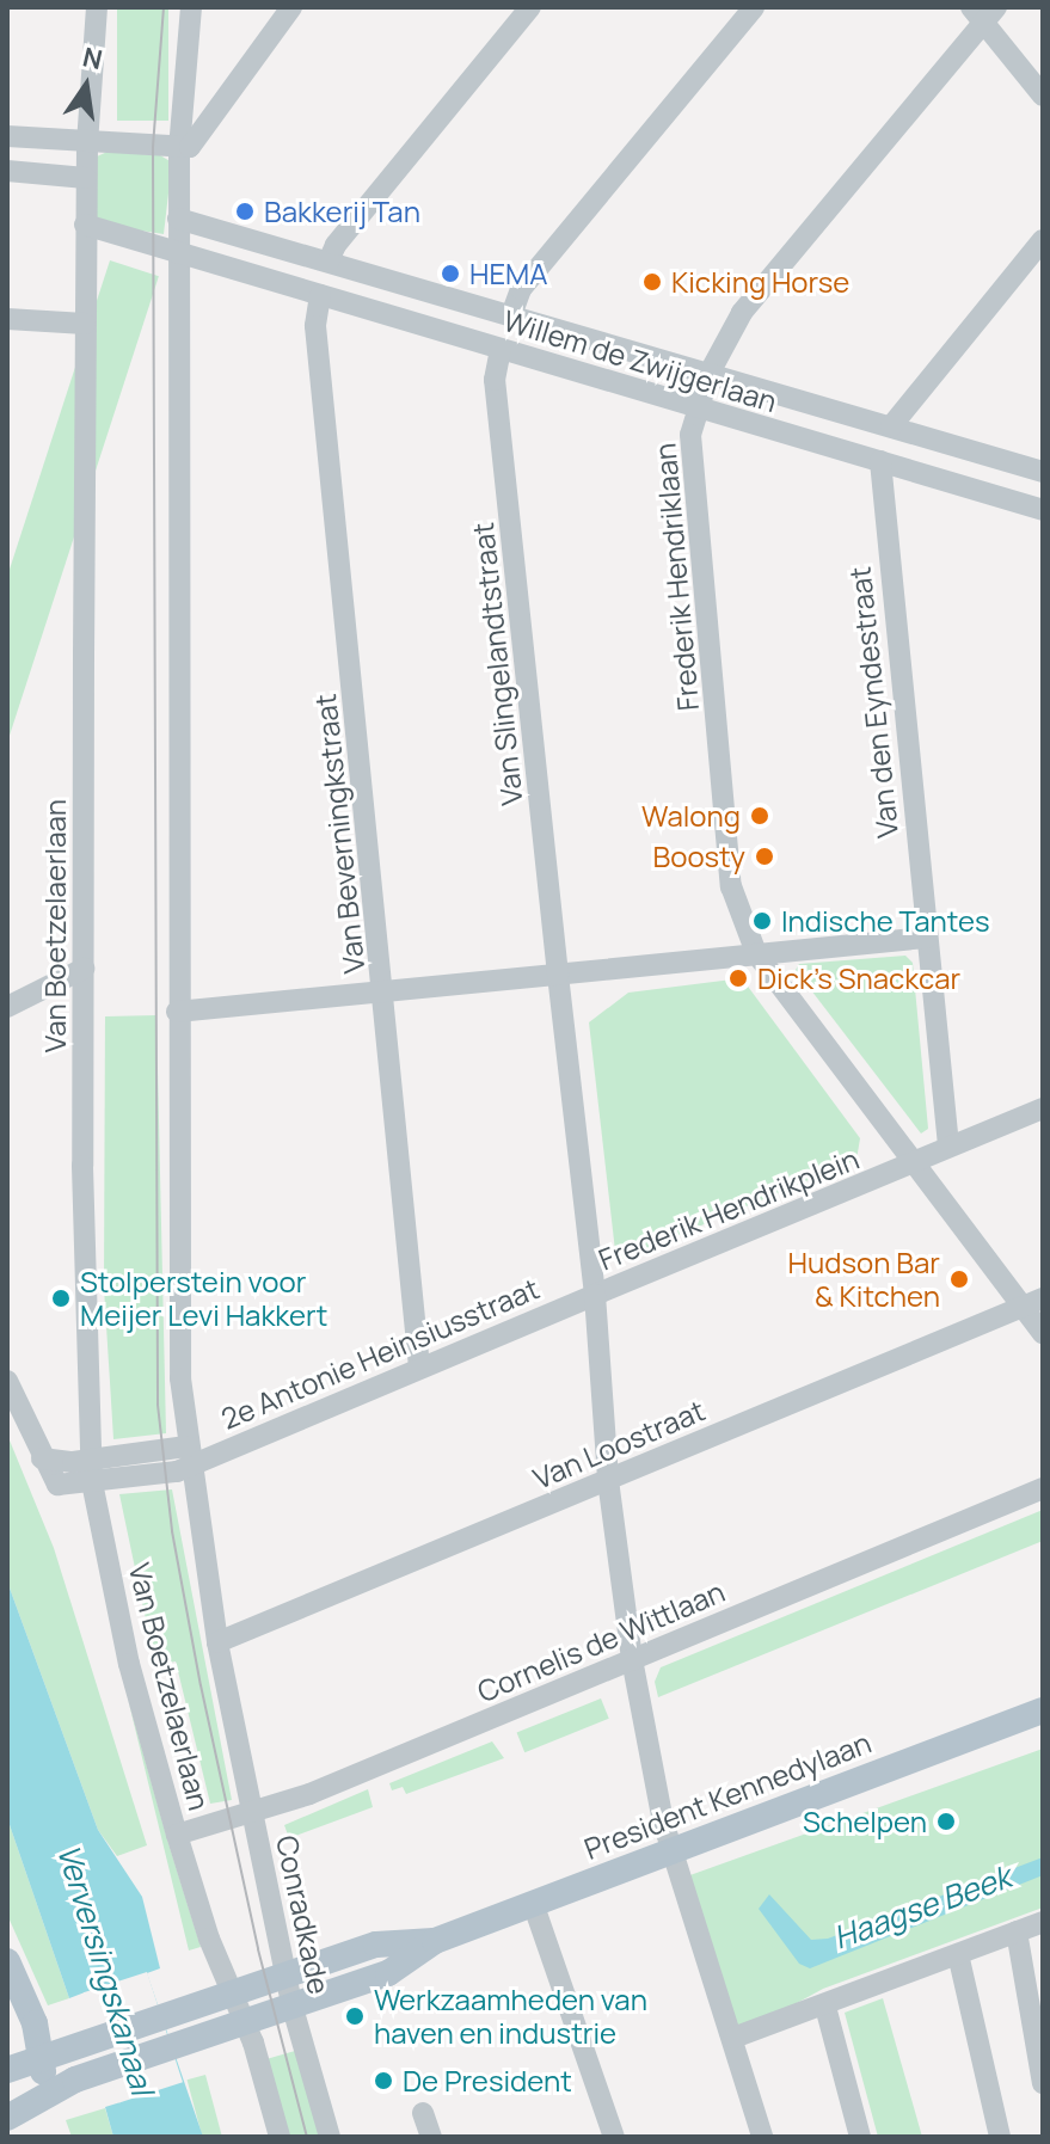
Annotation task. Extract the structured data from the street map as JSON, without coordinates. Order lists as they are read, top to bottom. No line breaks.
{"streets":{"main road":["President Kennedylaan"],"street":["Willem de Zwijgerlaan","Frederik Hendriklaan","Van Slingelandtstraat","Van den Eyndestraat","Van Beverningkstraat","Van Boetzelaerlaan","Frederik Hendrikplein","2e Antonie Heinsiusstraat","Van Loostraat","Cornelis de Wittlaan","Conradkade"]},"crossings":[["Willem de Zwijgerlaan","Frederik Hendriklaan"],["Willem de Zwijgerlaan","Van Slingelandtstraat"],["Willem de Zwijgerlaan","Van den Eyndestraat"],["Willem de Zwijgerlaan","Van Beverningkstraat"],["Willem de Zwijgerlaan","Van Boetzelaerlaan"],["Frederik Hendriklaan","Frederik Hendrikplein"],["Van Slingelandtstraat","Frederik Hendrikplein"],["Van Beverningkstraat","2e Antonie Heinsiusstraat"],["Van Boetzelaerlaan","2e Antonie Heinsiusstraat"],["Van Boetzelaerlaan","Van Loostraat"],["Van Boetzelaerlaan","Cornelis de Wittlaan"],["Van Boetzelaerlaan","Conradkade"],["Frederik Hendrikplein","2e Antonie Heinsiusstraat"],["Cornelis de Wittlaan","Conradkade"],["President Kennedylaan","Conradkade"]],"water":["Haagse Beek","Verversingskanaal"],"places":["Bakkerij Tan","HEMA","Kicking Horse","Walong","Boosty","Indische Tantes","Dick's Snackcar","Hudson Bar & Kitchen","Stolperstein voor Meijer Levi Hakkert","Schelpen","Werkzaamheden van haven en industrie","De President"],"north":"top"}
